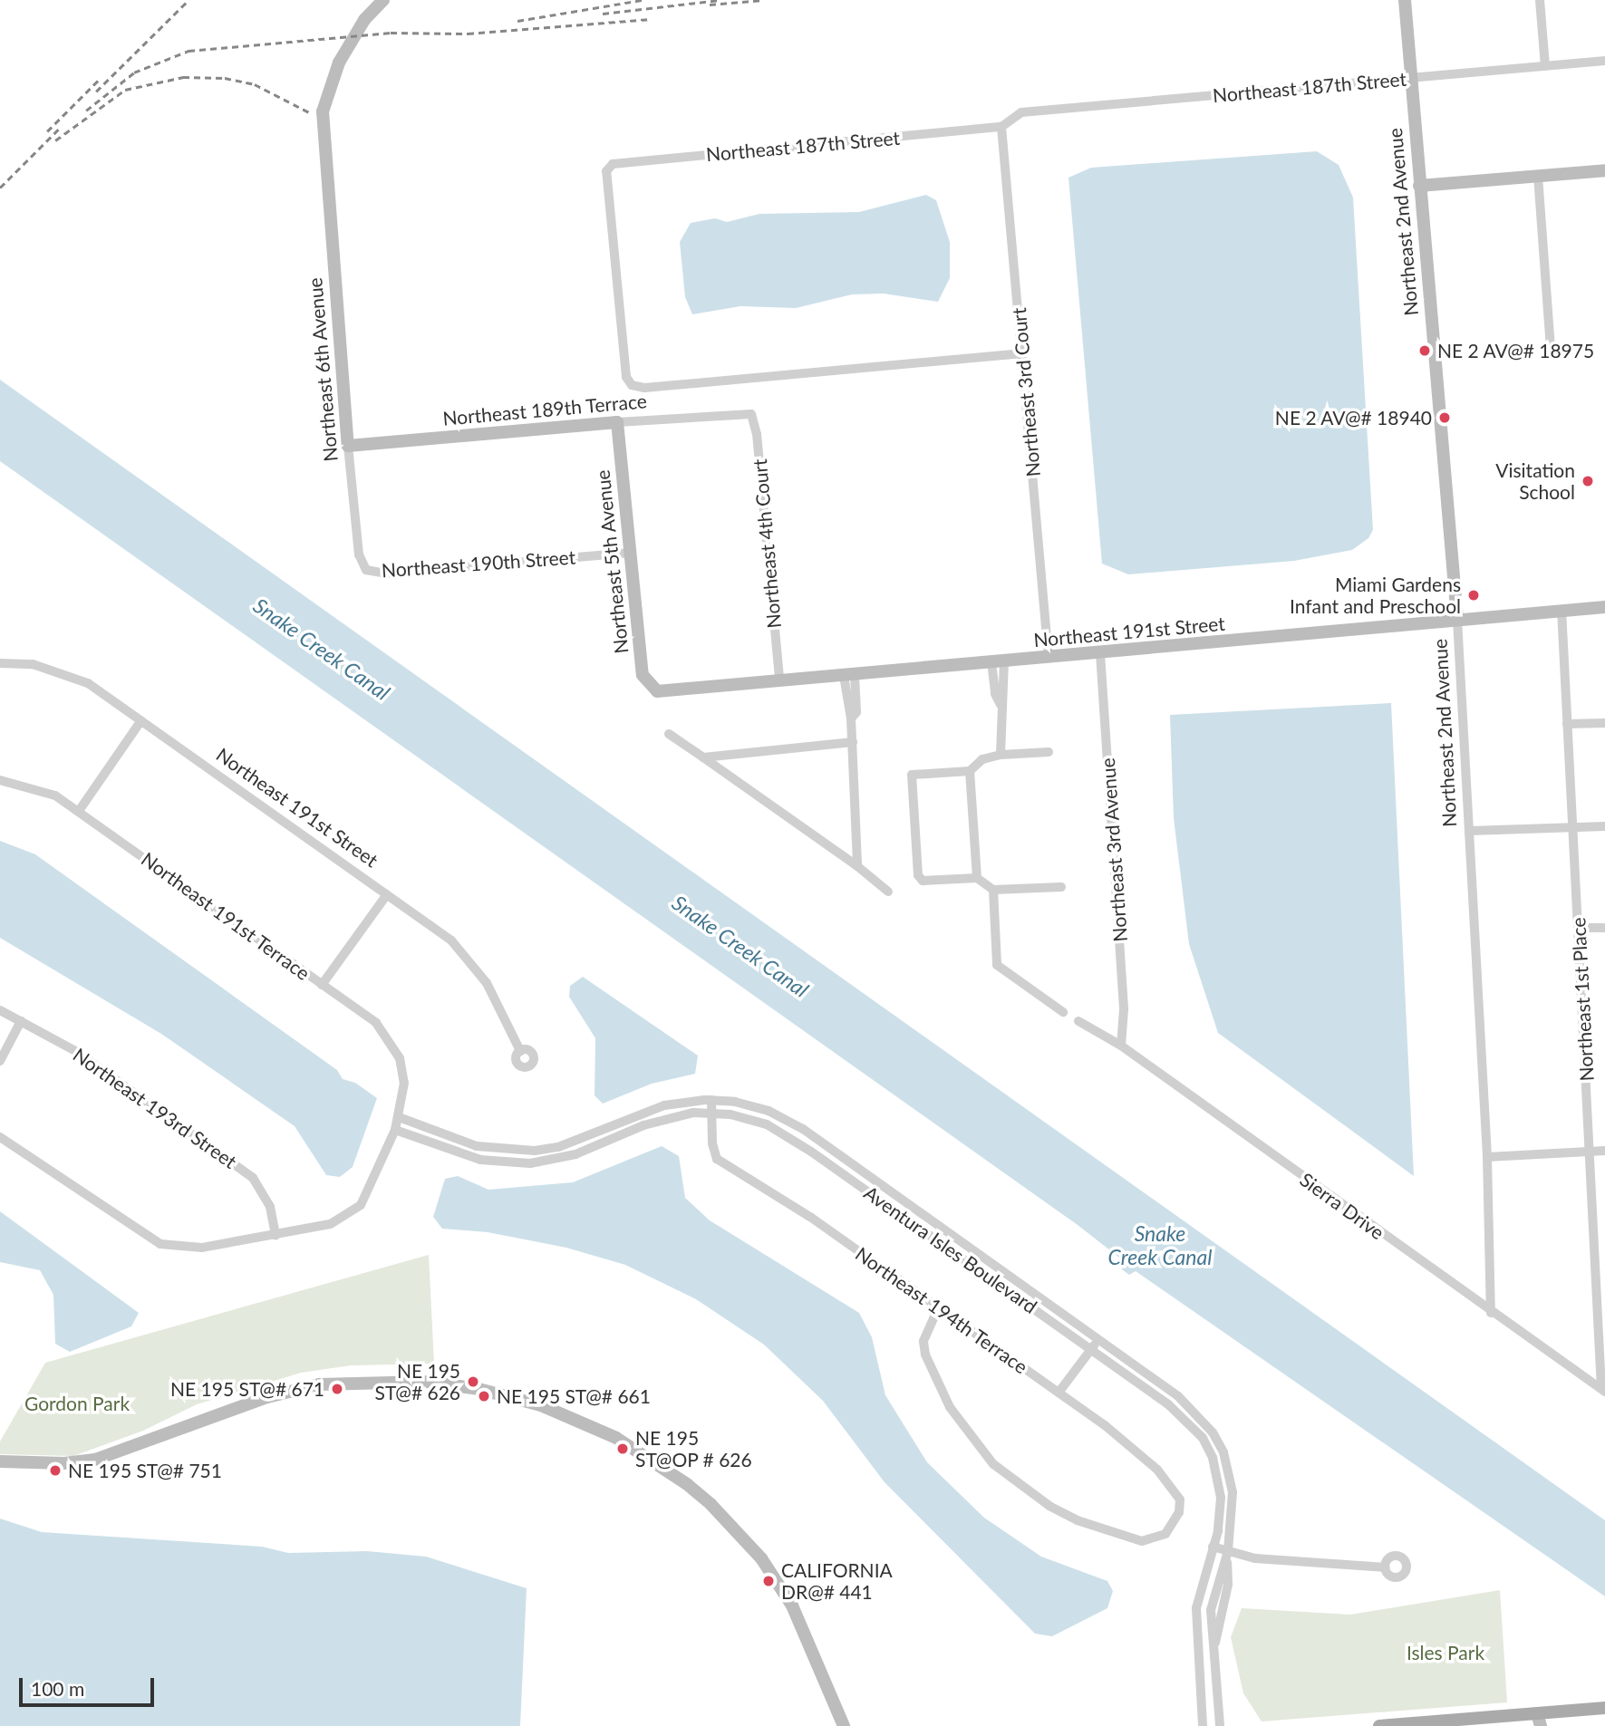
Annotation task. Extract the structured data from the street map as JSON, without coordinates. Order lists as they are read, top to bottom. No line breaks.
{"streets":{"street":["Northeast 187th Street","Northeast 2nd Avenue","Northeast 6th Avenue","Northeast 3rd Court","Northeast 189th Terrace","Northeast 4th Court","Northeast 5th Avenue","Northeast 190th Street","Northeast 191st Street","Northeast 3rd Avenue","Northeast 191st Terrace","Northeast 1st Place","Northeast 193rd Street","Sierra Drive","Aventura Isles Boulevard","Northeast 194th Terrace"]},"crossings":[["Northeast 187th Street","Northeast 2nd Avenue"],["Northeast 187th Street","Northeast 3rd Court"],["Northeast 2nd Avenue","Northeast 191st Street"],["Northeast 2nd Avenue","Sierra Drive"],["Northeast 6th Avenue","Northeast 189th Terrace"],["Northeast 6th Avenue","Northeast 190th Street"],["Northeast 3rd Court","Northeast 191st Street"],["Northeast 189th Terrace","Northeast 4th Court"],["Northeast 189th Terrace","Northeast 5th Avenue"],["Northeast 4th Court","Northeast 191st Street"],["Northeast 5th Avenue","Northeast 190th Street"],["Northeast 5th Avenue","Northeast 191st Street"],["Northeast 191st Street","Northeast 3rd Avenue"],["Northeast 191st Street","Northeast 1st Place"],["Northeast 3rd Avenue","Sierra Drive"],["Northeast 191st Terrace","Aventura Isles Boulevard"],["Northeast 1st Place","Sierra Drive"],["Aventura Isles Boulevard","Northeast 194th Terrace"]],"water":["Snake Creek Canal"],"parks":["Gordon Park","Isles Park"],"places":["NE 2 AV@# 18975","NE 2 AV@# 18940","Visitation School","Miami Gardens Infant and Preschool","NE 195 ST@# 626","NE 195 ST@# 671","NE 195 ST@# 661","NE 195 ST@OP # 626","NE 195 ST@# 751","CALIFORNIA DR@# 441"],"scale_bar":"100 m"}
